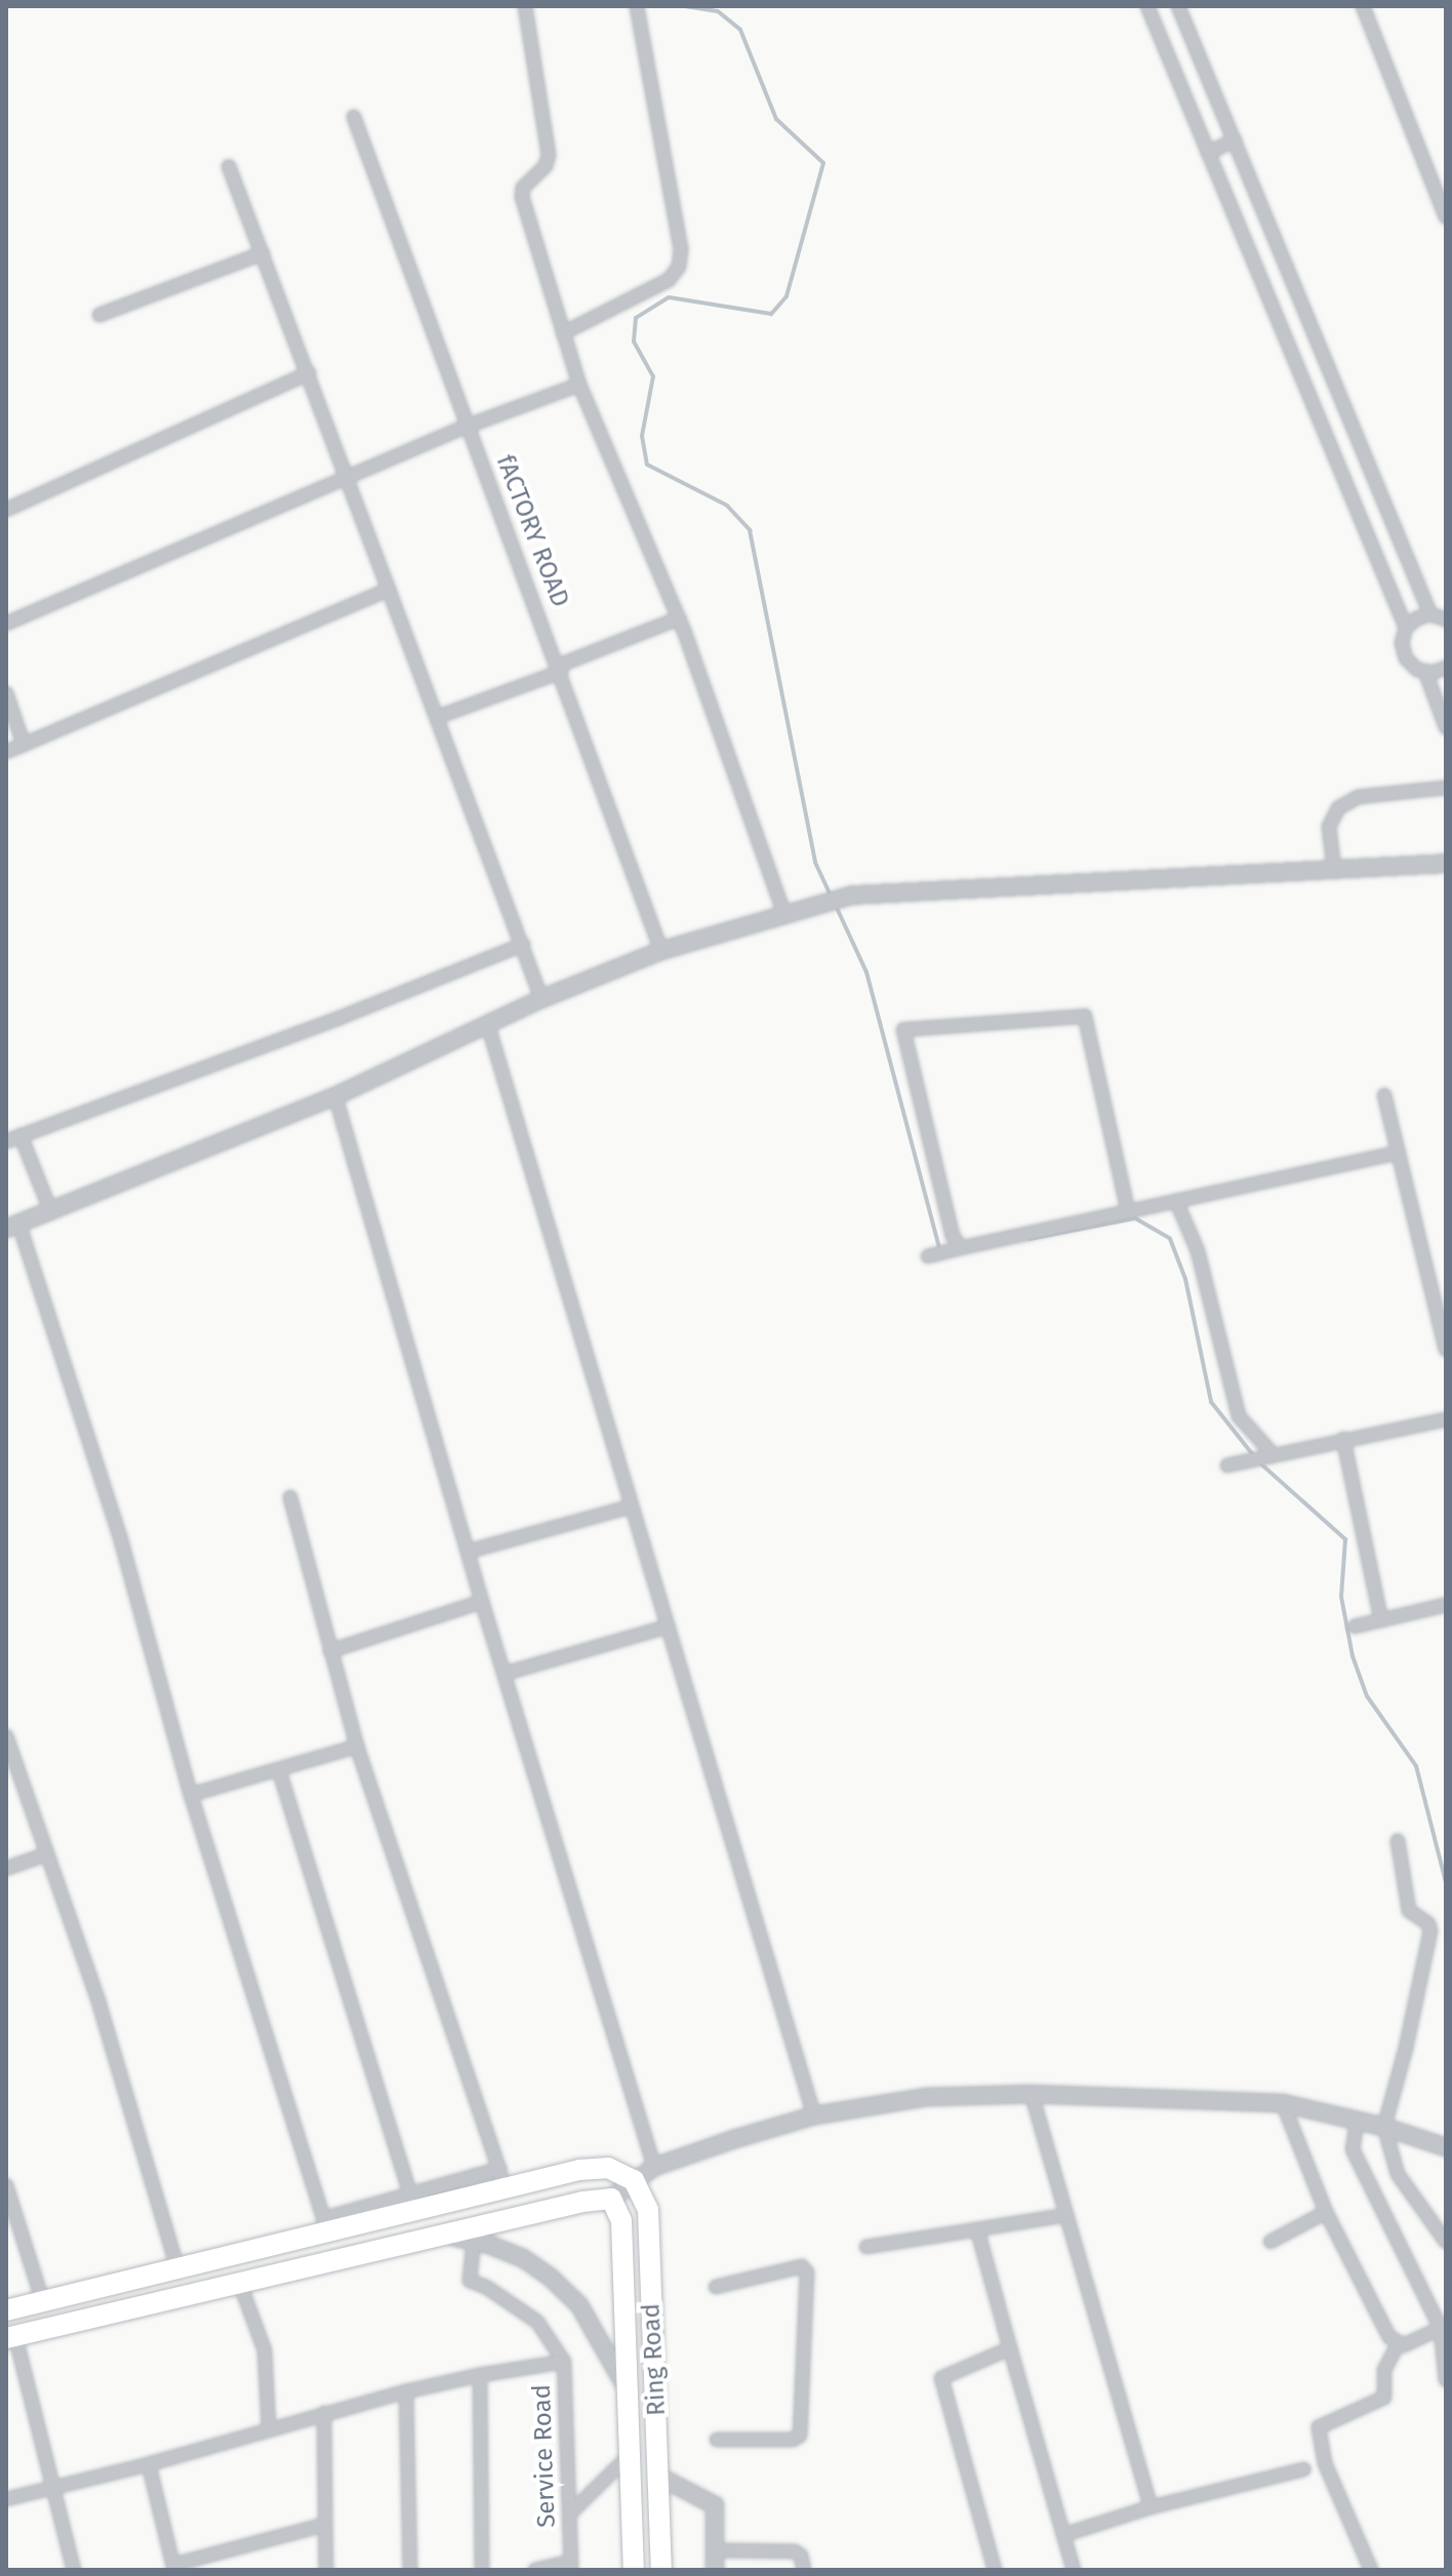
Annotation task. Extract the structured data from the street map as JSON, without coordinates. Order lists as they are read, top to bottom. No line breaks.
{"streets":{"main road":["Ring Road"],"street":["fACTORY ROAD","Service Road"]}}
